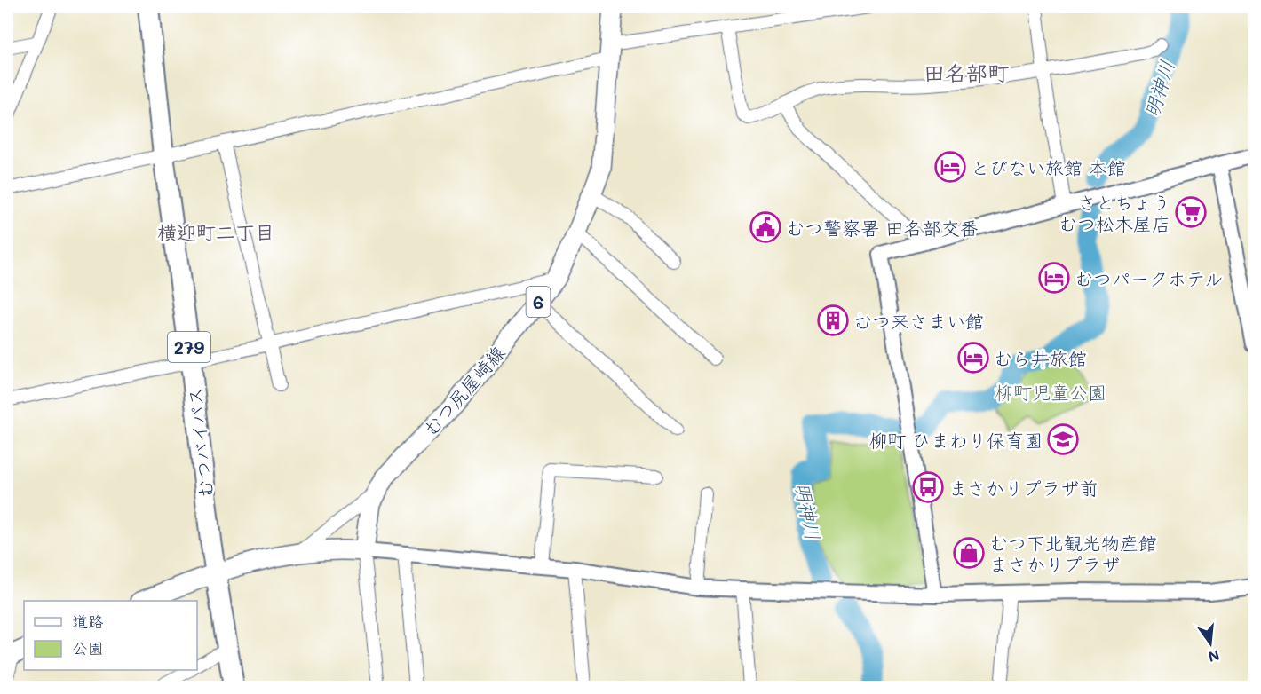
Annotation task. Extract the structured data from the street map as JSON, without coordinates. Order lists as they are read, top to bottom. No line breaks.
{"streets":{"highway":["279","むつバイパス"],"main road":["6","むつ尻屋崎線"]},"districts":["田名部町","横迎町二丁目"],"water":["明神川"],"parks":["柳町児童公園"],"places":{"hotel":["とびない旅館 本館","むつパークホテル","むら井旅館"],"supermarket":["さとちょう むつ松木屋店"],"public building":["むつ警察署 田名部交番"],"building":["むつ来さまい館"],"school or university":["柳町 ひまわり保育園"],"bus stop":["まさかりプラザ前"],"shop":["むつ下北観光物産館 まさかりプラザ"]},"legend":["道路","公園"],"north":"bottom"}
